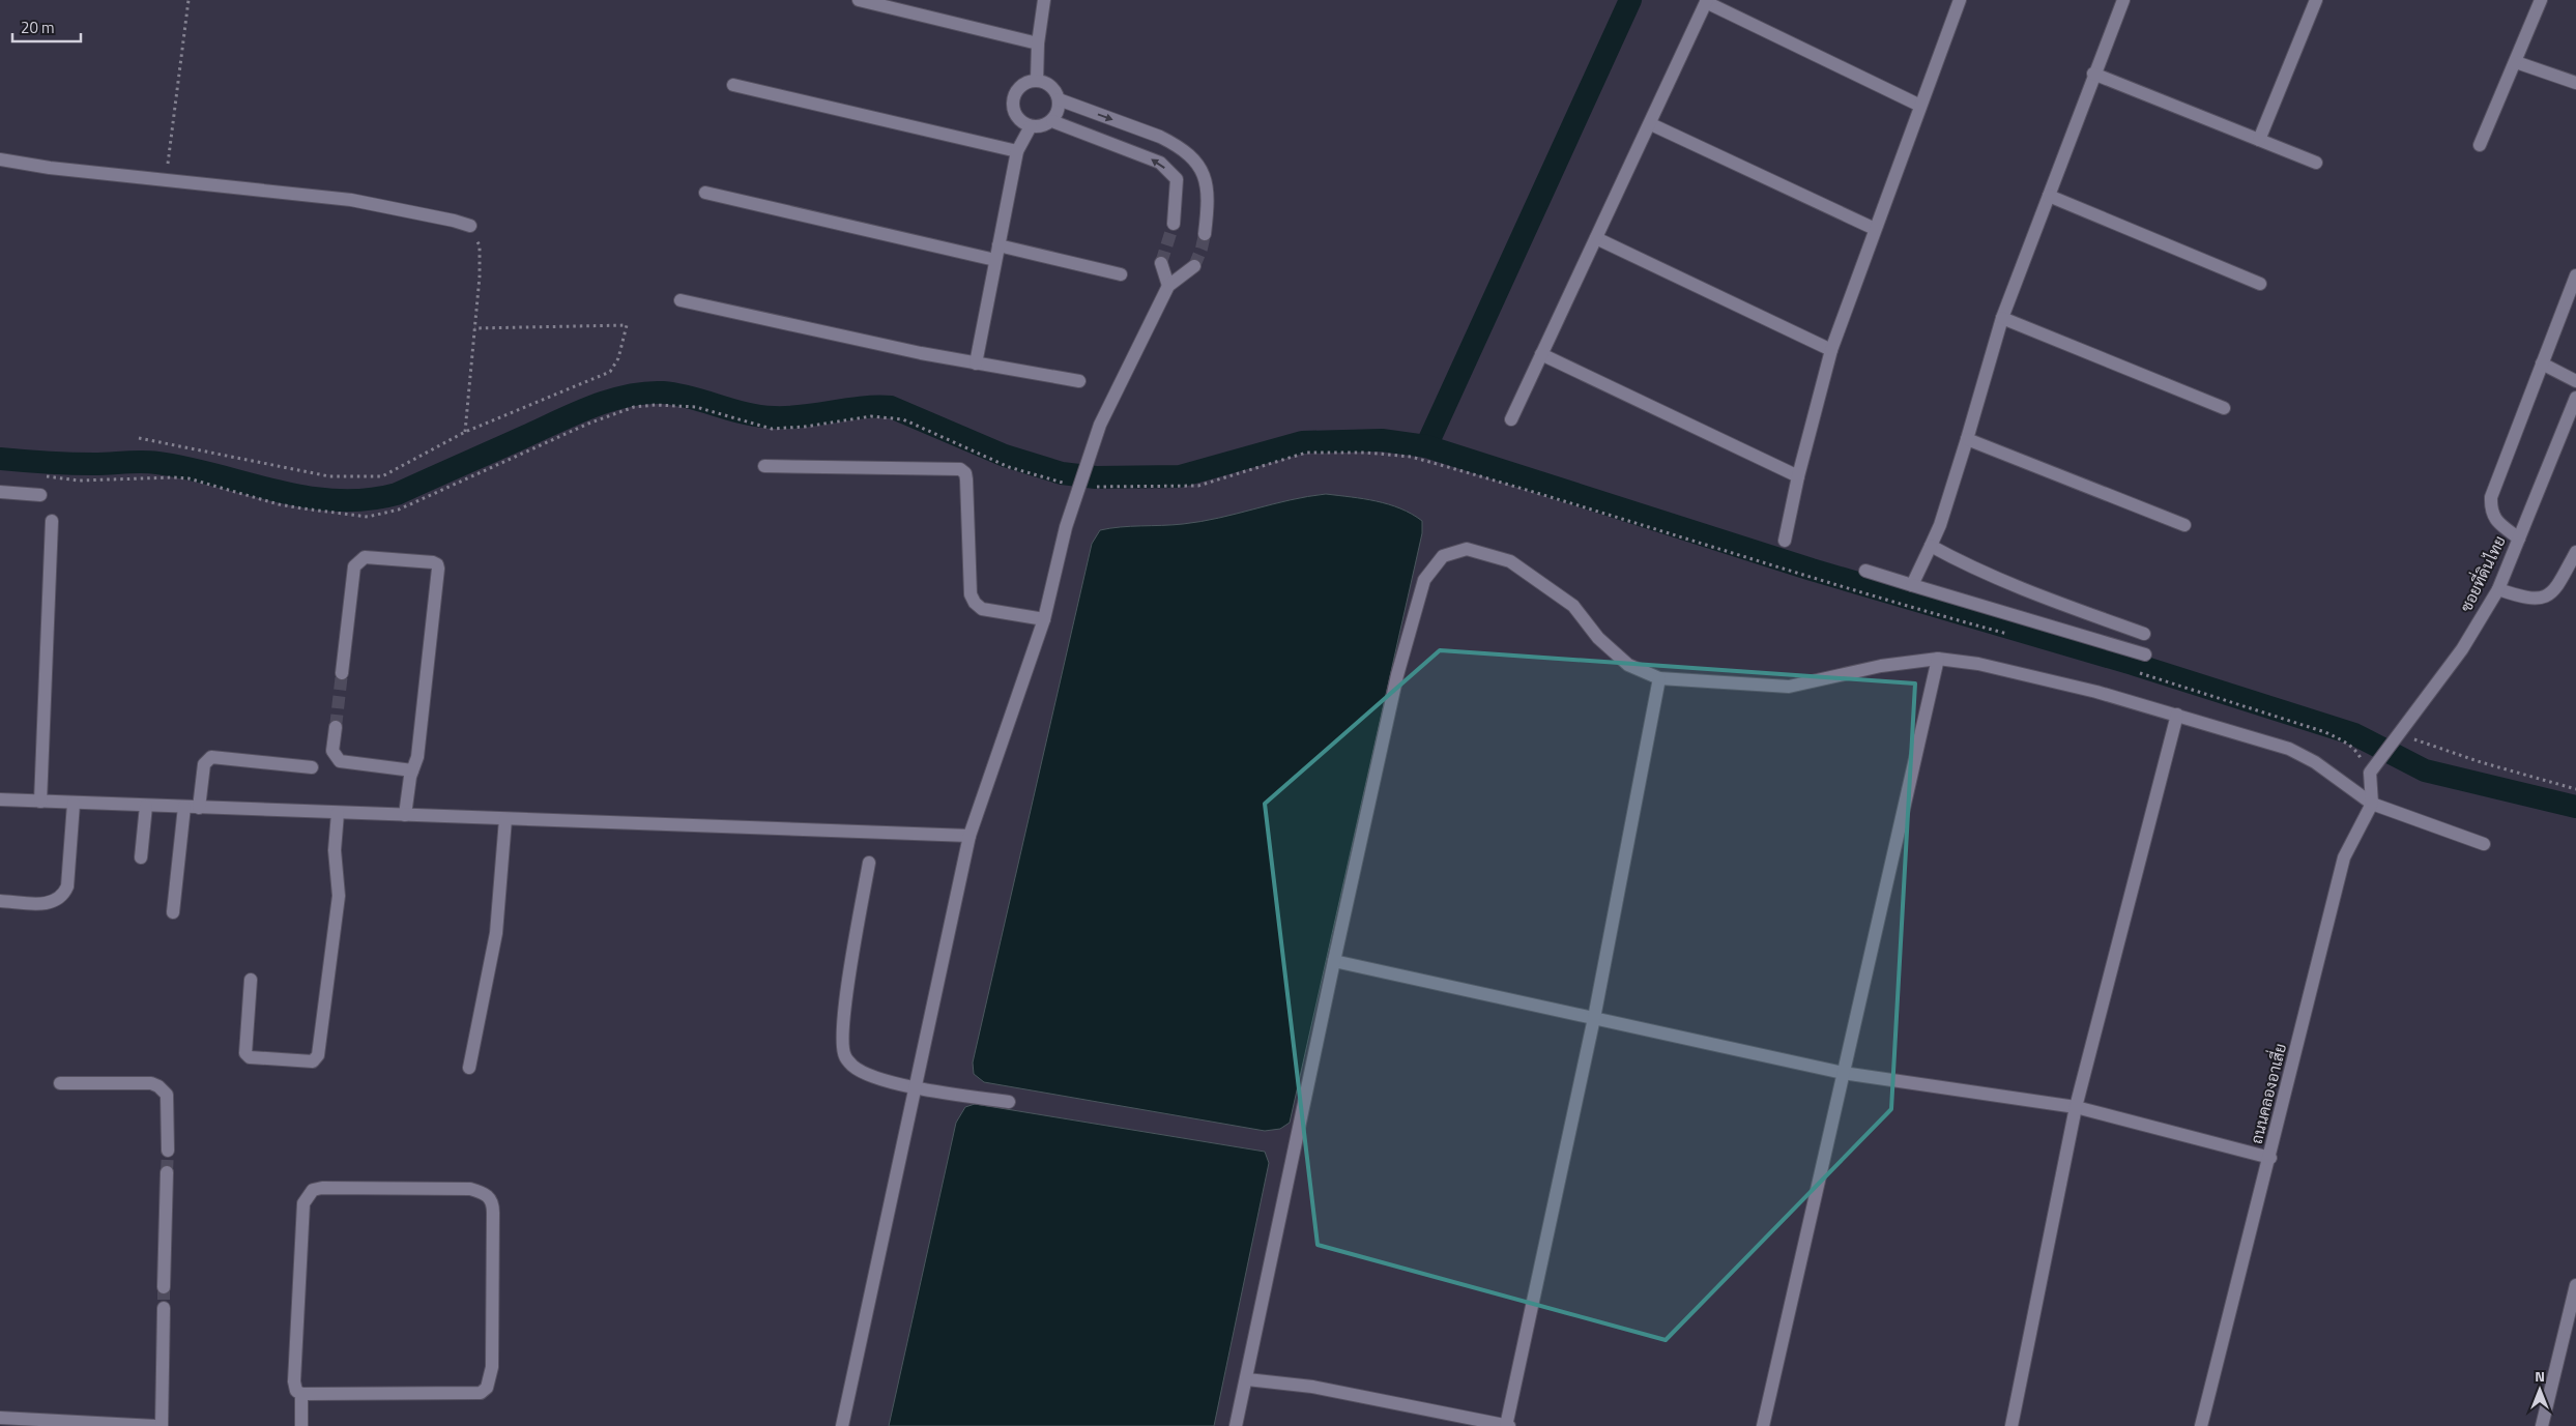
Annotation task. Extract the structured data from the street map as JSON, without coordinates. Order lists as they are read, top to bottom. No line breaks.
{"streets":{"street":["ซอยที่ดินไทย","ถนนคลองอาเสี่ย"]},"scale_bar":"20 m","north":"top"}
